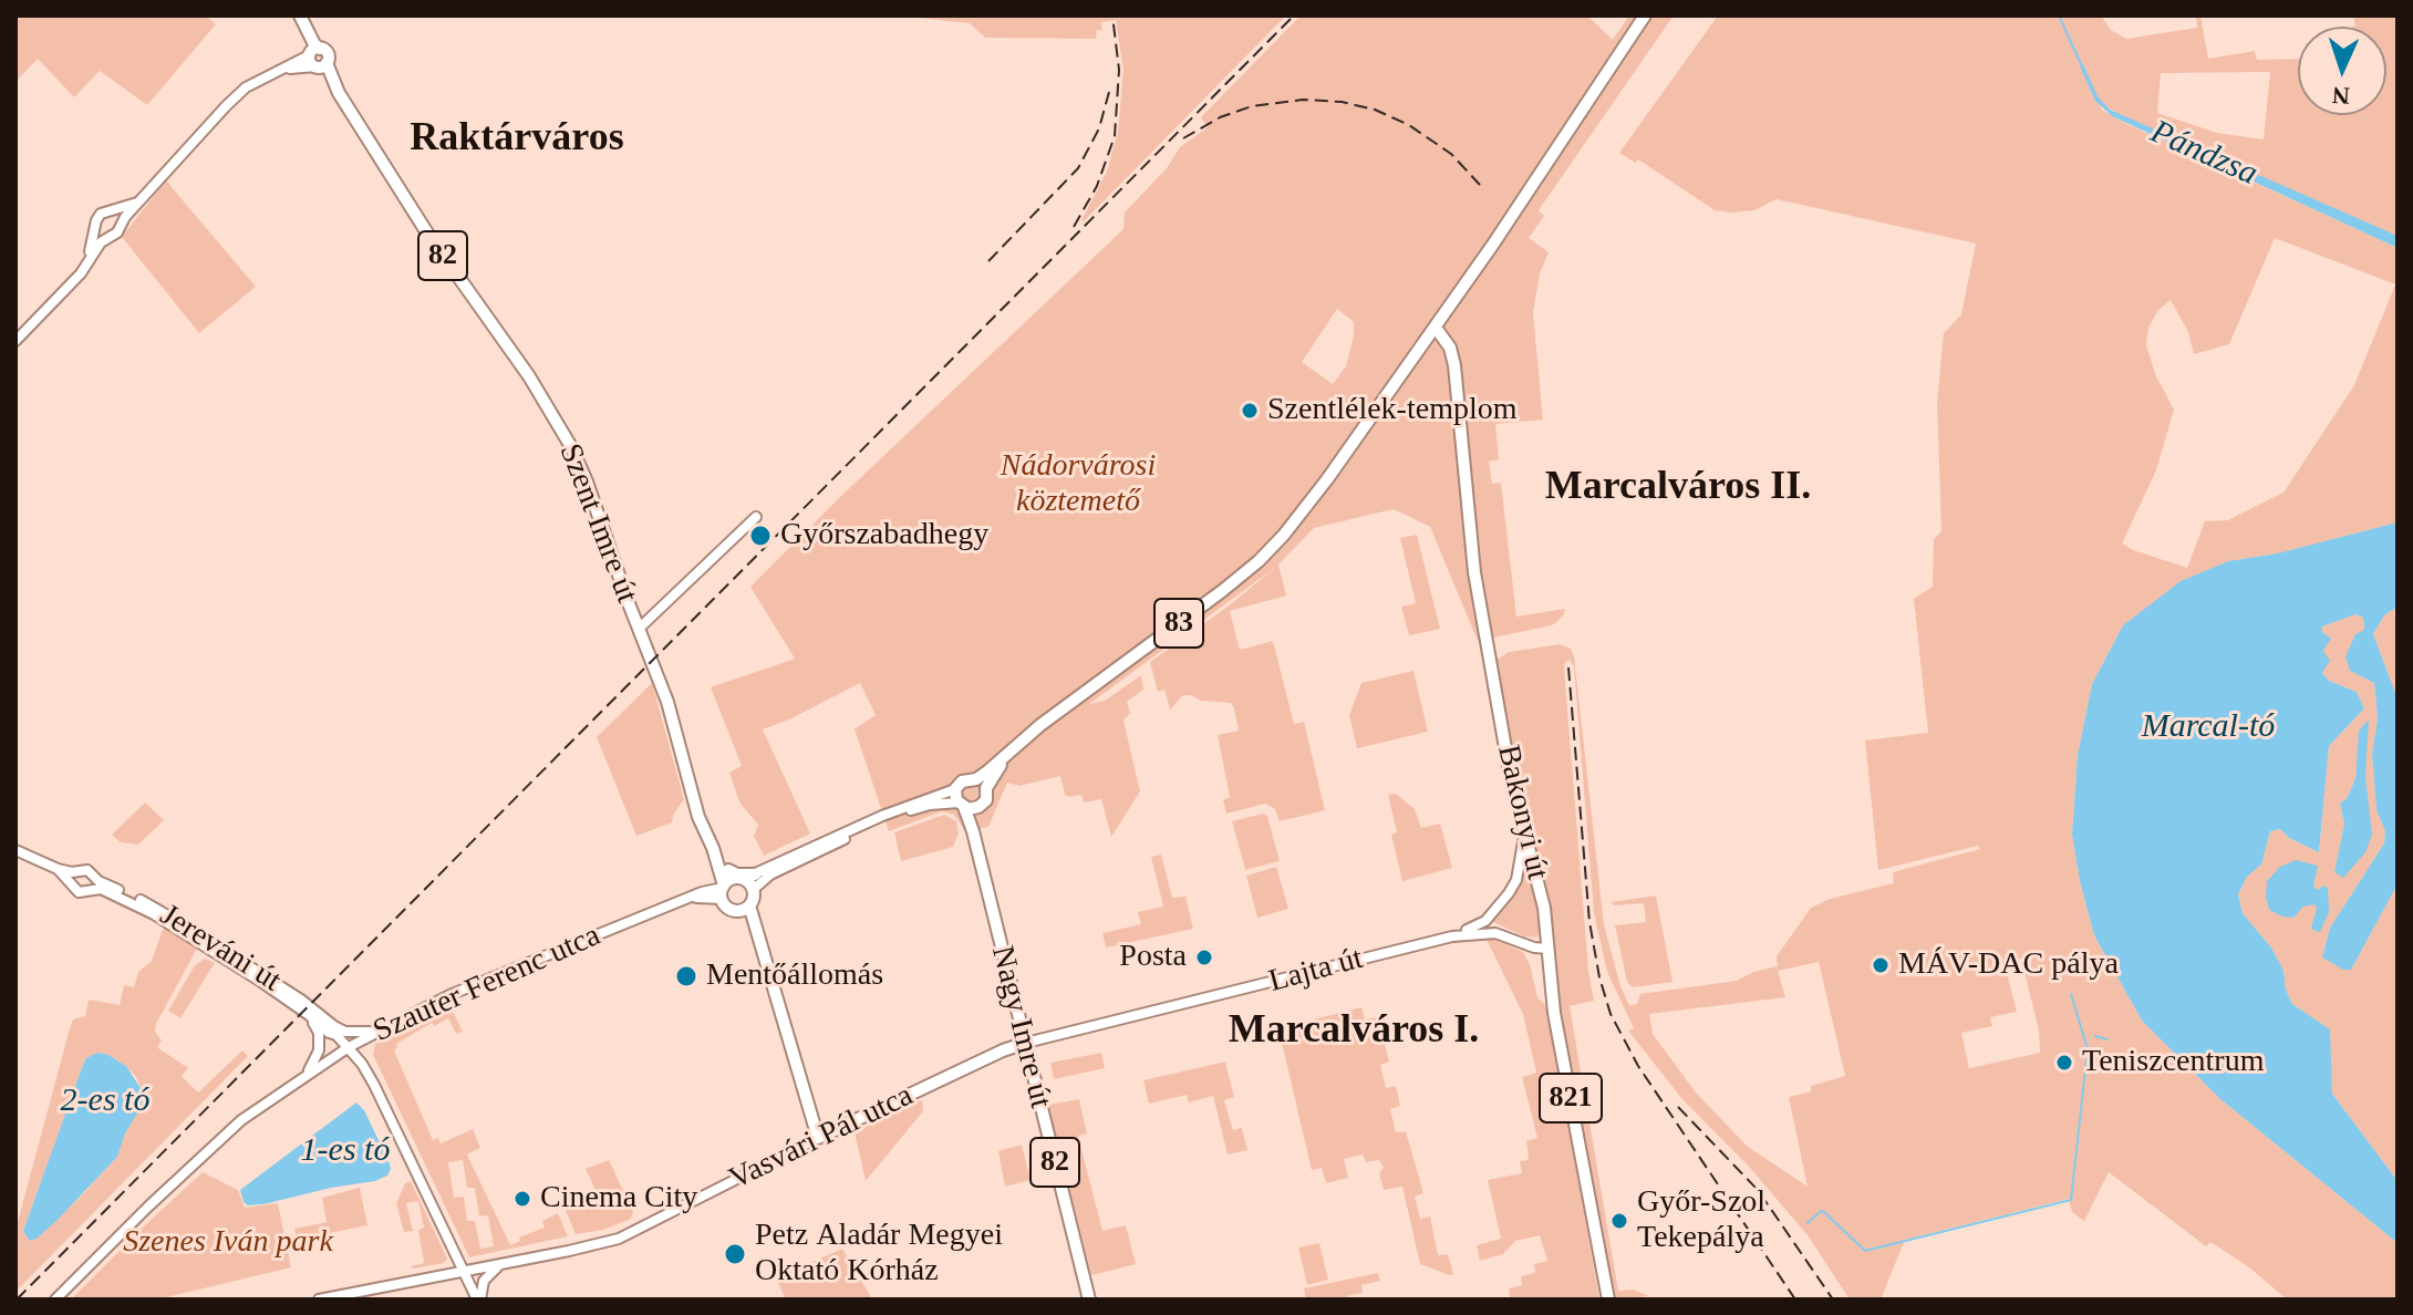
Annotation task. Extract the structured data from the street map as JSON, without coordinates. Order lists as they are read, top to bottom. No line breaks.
{"streets":{"main road":["82","Szent Imre út","83","Bakonyi út","Nagy Imre út","821","Vasvári Pál utca"],"street":["Jereváni út","Lajta út","Szauter Ferenc utca"]},"crossings":[["82","Szent Imre út"],["82","Szauter Ferenc utca"],["82","Vasvári Pál utca"],["Szent Imre út","Szauter Ferenc utca"],["83","Bakonyi út"],["83","Nagy Imre út"],["Bakonyi út","Lajta út"],["Lajta út","Nagy Imre út"],["Lajta út","Vasvári Pál utca"],["Nagy Imre út","Vasvári Pál utca"]],"districts":["Raktárváros","Marcalváros II.","Marcalváros I."],"water":["Pándzsa","Marcal-tó","2-es tó","1-es tó"],"parks":["Nádorvárosi köztemető","Szenes Iván park"],"places":["Szentlélek-templom","Győrszabadhegy","Posta","MÁV-DAC pálya","Mentőállomás","Teniszcentrum","Cinema City","Győr-Szol Tekepálya","Petz Aladár Megyei Oktató Kórház"],"north":"bottom"}
